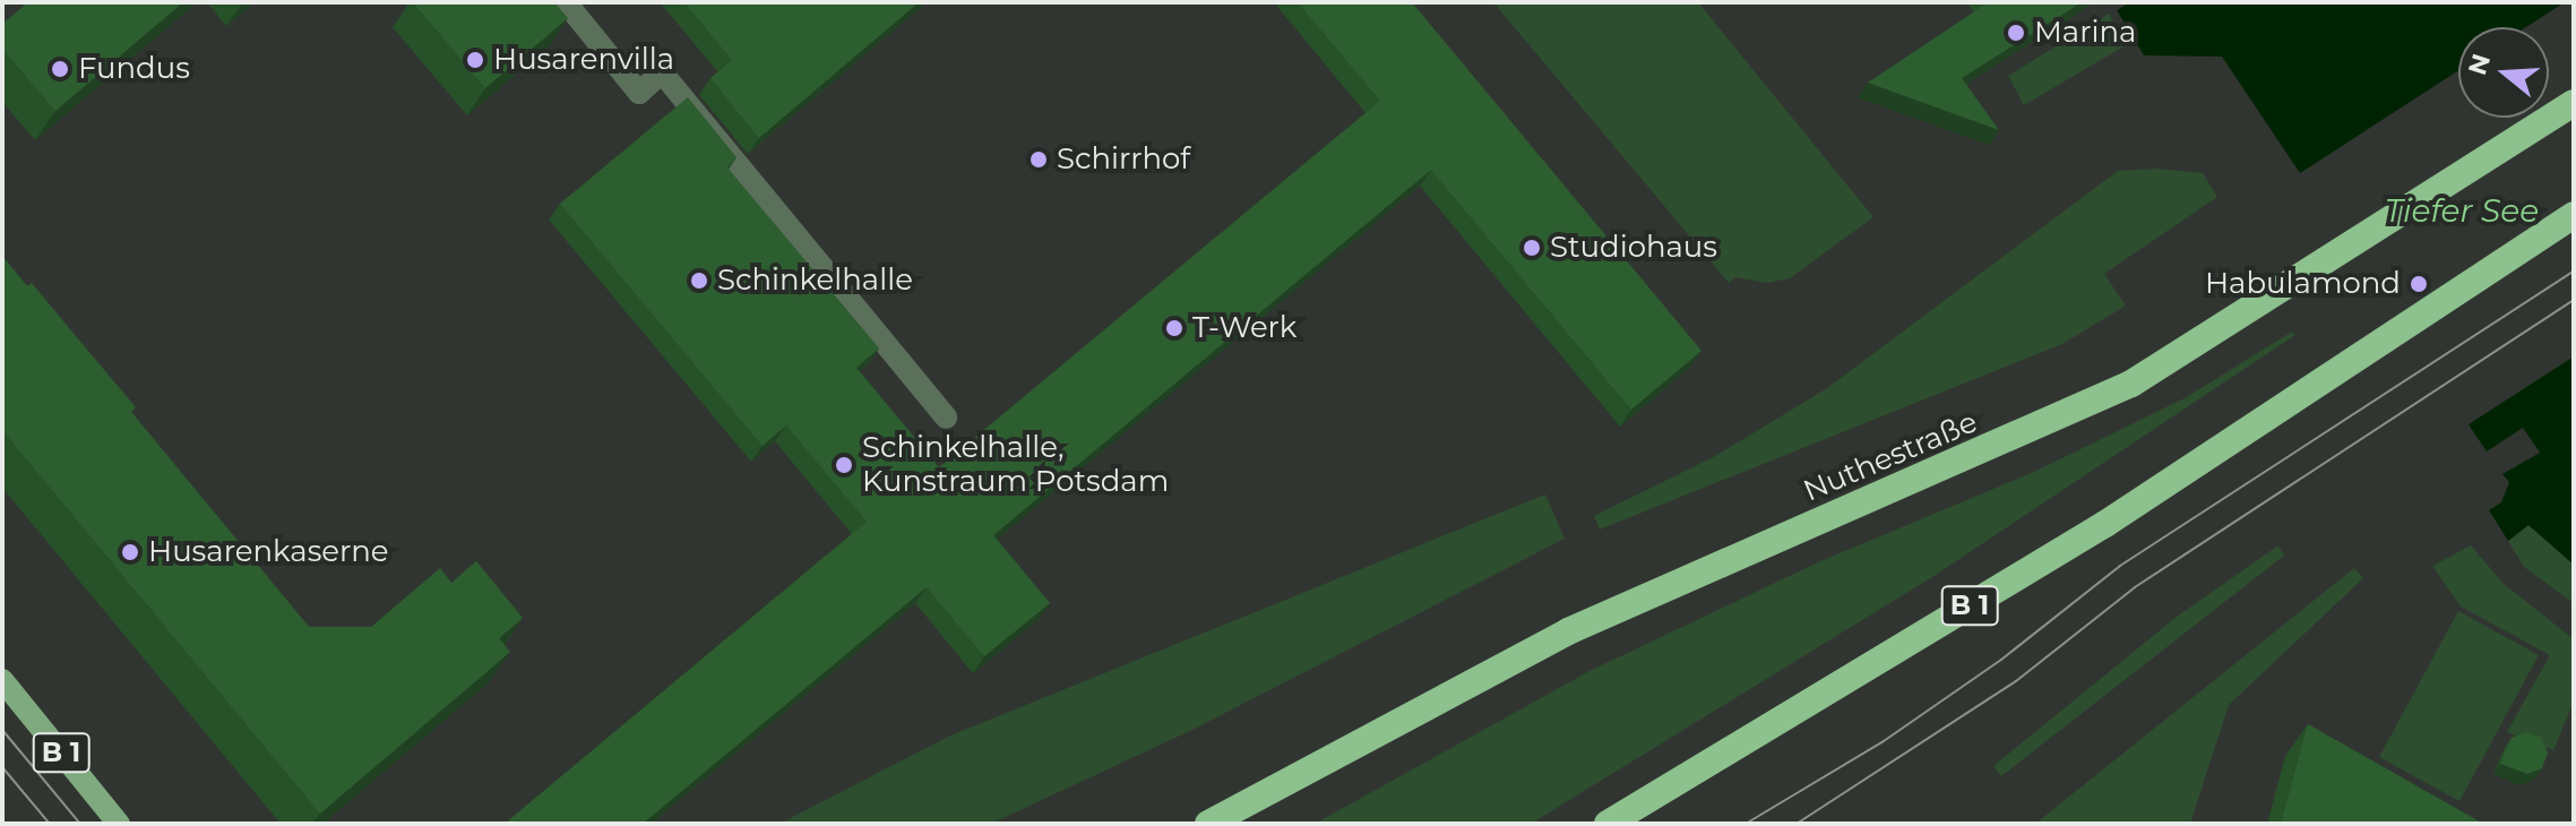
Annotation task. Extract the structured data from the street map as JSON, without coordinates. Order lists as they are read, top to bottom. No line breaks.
{"streets":{"highway":["Nuthestraße","B 1"]},"water":["Tiefer See"],"places":["Marina","Husarenvilla","Fundus","Schirrhof","Studiohaus","Schinkelhalle","Habulamond","T-Werk","Schinkelhalle, Kunstraum Potsdam","Husarenkaserne"],"north":"left"}
